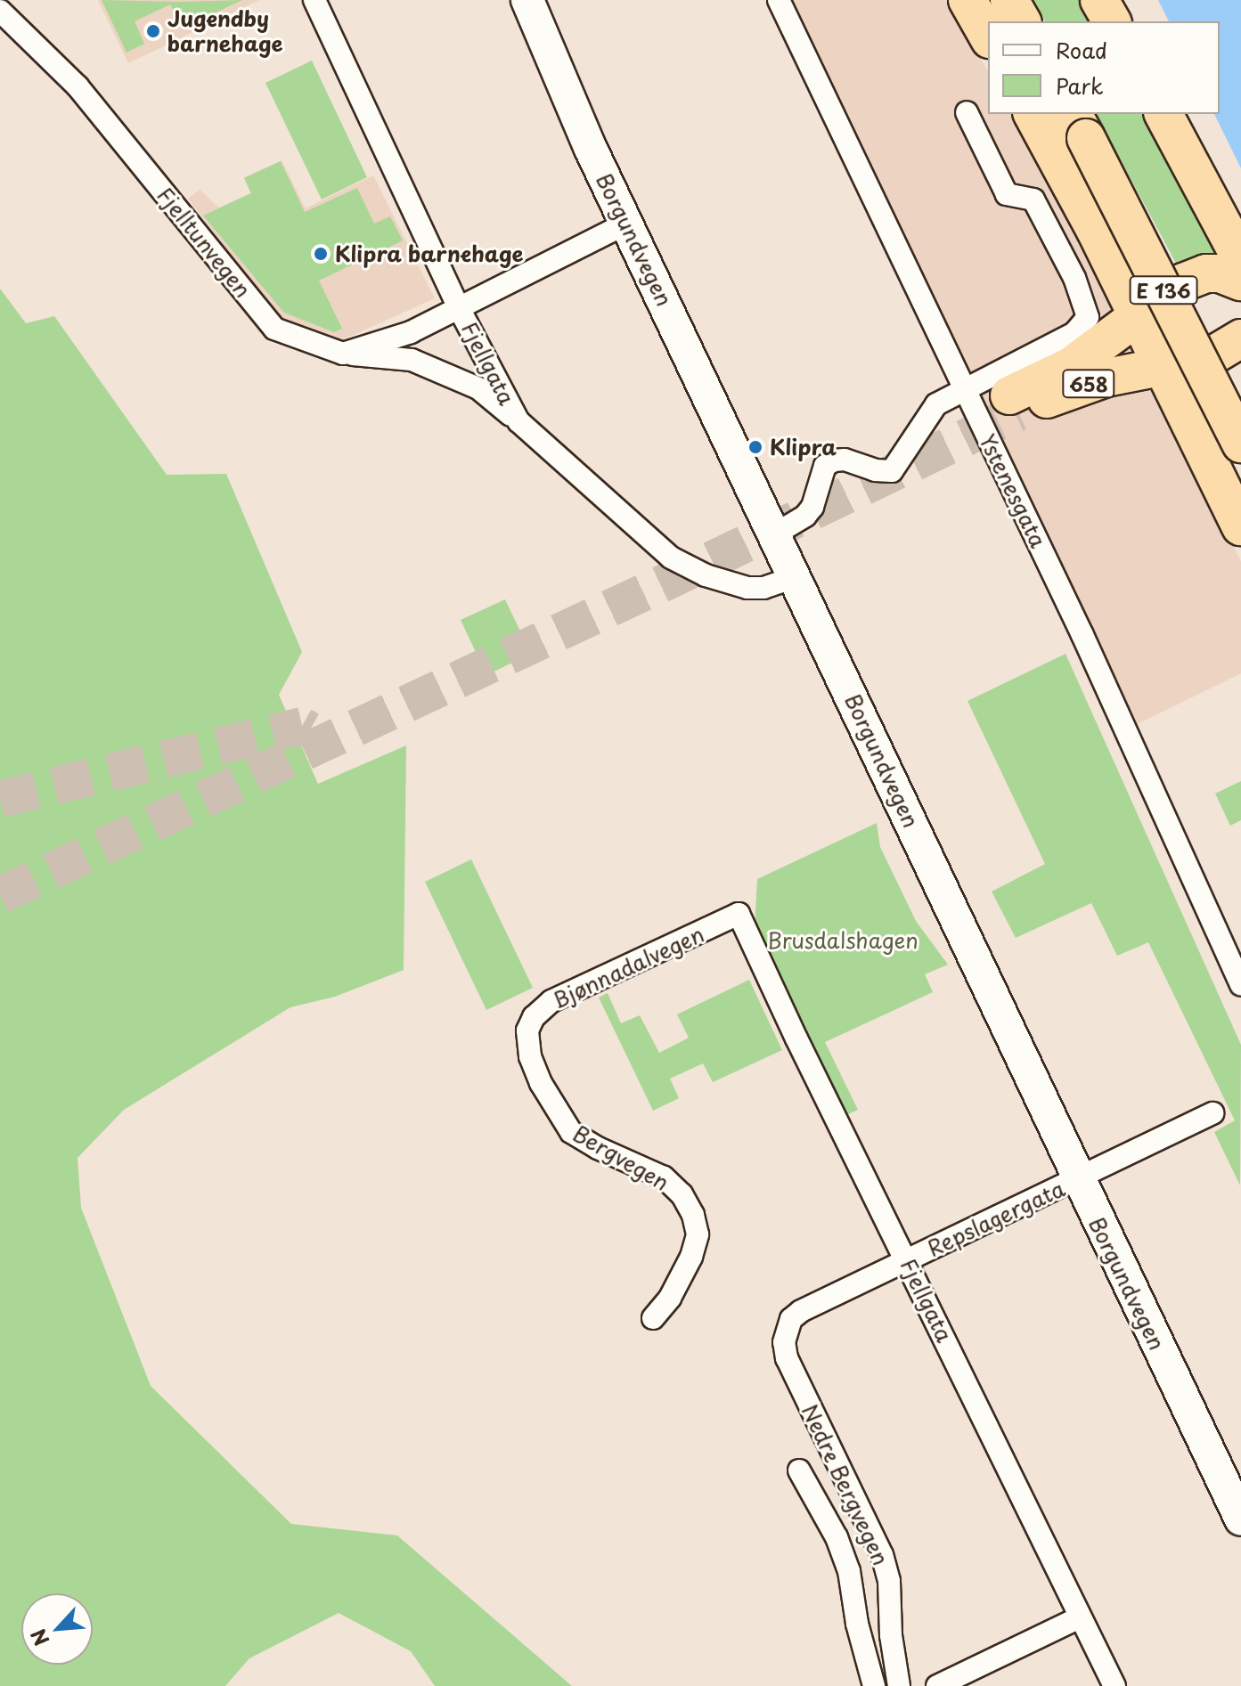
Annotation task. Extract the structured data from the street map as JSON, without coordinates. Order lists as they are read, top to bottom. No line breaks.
{"streets":{"highway":["E 136","658"],"main road":["Borgundvegen"],"street":["Fjelltunvegen","Fjellgata","Ystenesgata","Bjønnadalvegen","Bergvegen","Repslagergata","Nedre Bergvegen"]},"crossings":[["Borgundvegen","Fjellgata"],["Borgundvegen","Repslagergata"],["Fjelltunvegen","Fjellgata"],["E 136","658"],["Fjellgata","Bjønnadalvegen"],["Fjellgata","Repslagergata"],["Bjønnadalvegen","Bergvegen"],["Repslagergata","Nedre Bergvegen"]],"parks":["Brusdalshagen"],"places":["Jugendby barnehage","Klipra barnehage","Klipra"],"legend":["Road","Park"],"north":"bottom left"}
